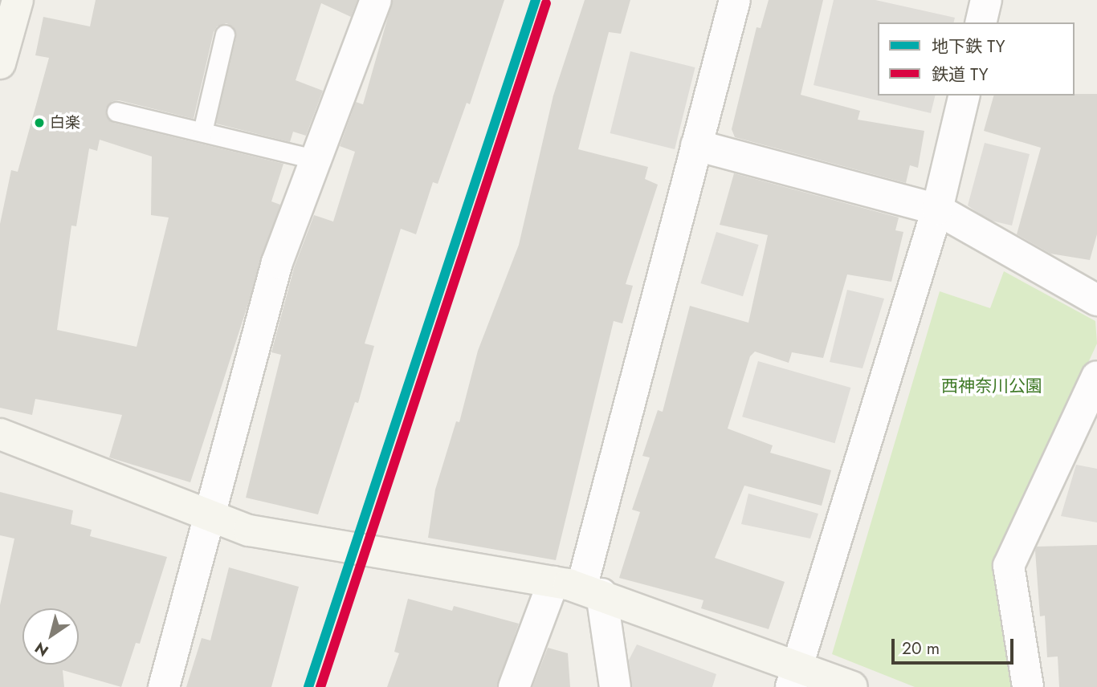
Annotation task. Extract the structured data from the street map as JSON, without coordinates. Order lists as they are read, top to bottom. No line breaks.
{"parks":["西神奈川公園"],"places":["白楽"],"lines":["metro line TY","rail line TY"],"legend":["地下鉄 TY","鉄道 TY"],"scale_bar":"20 m","north":"bottom left"}
